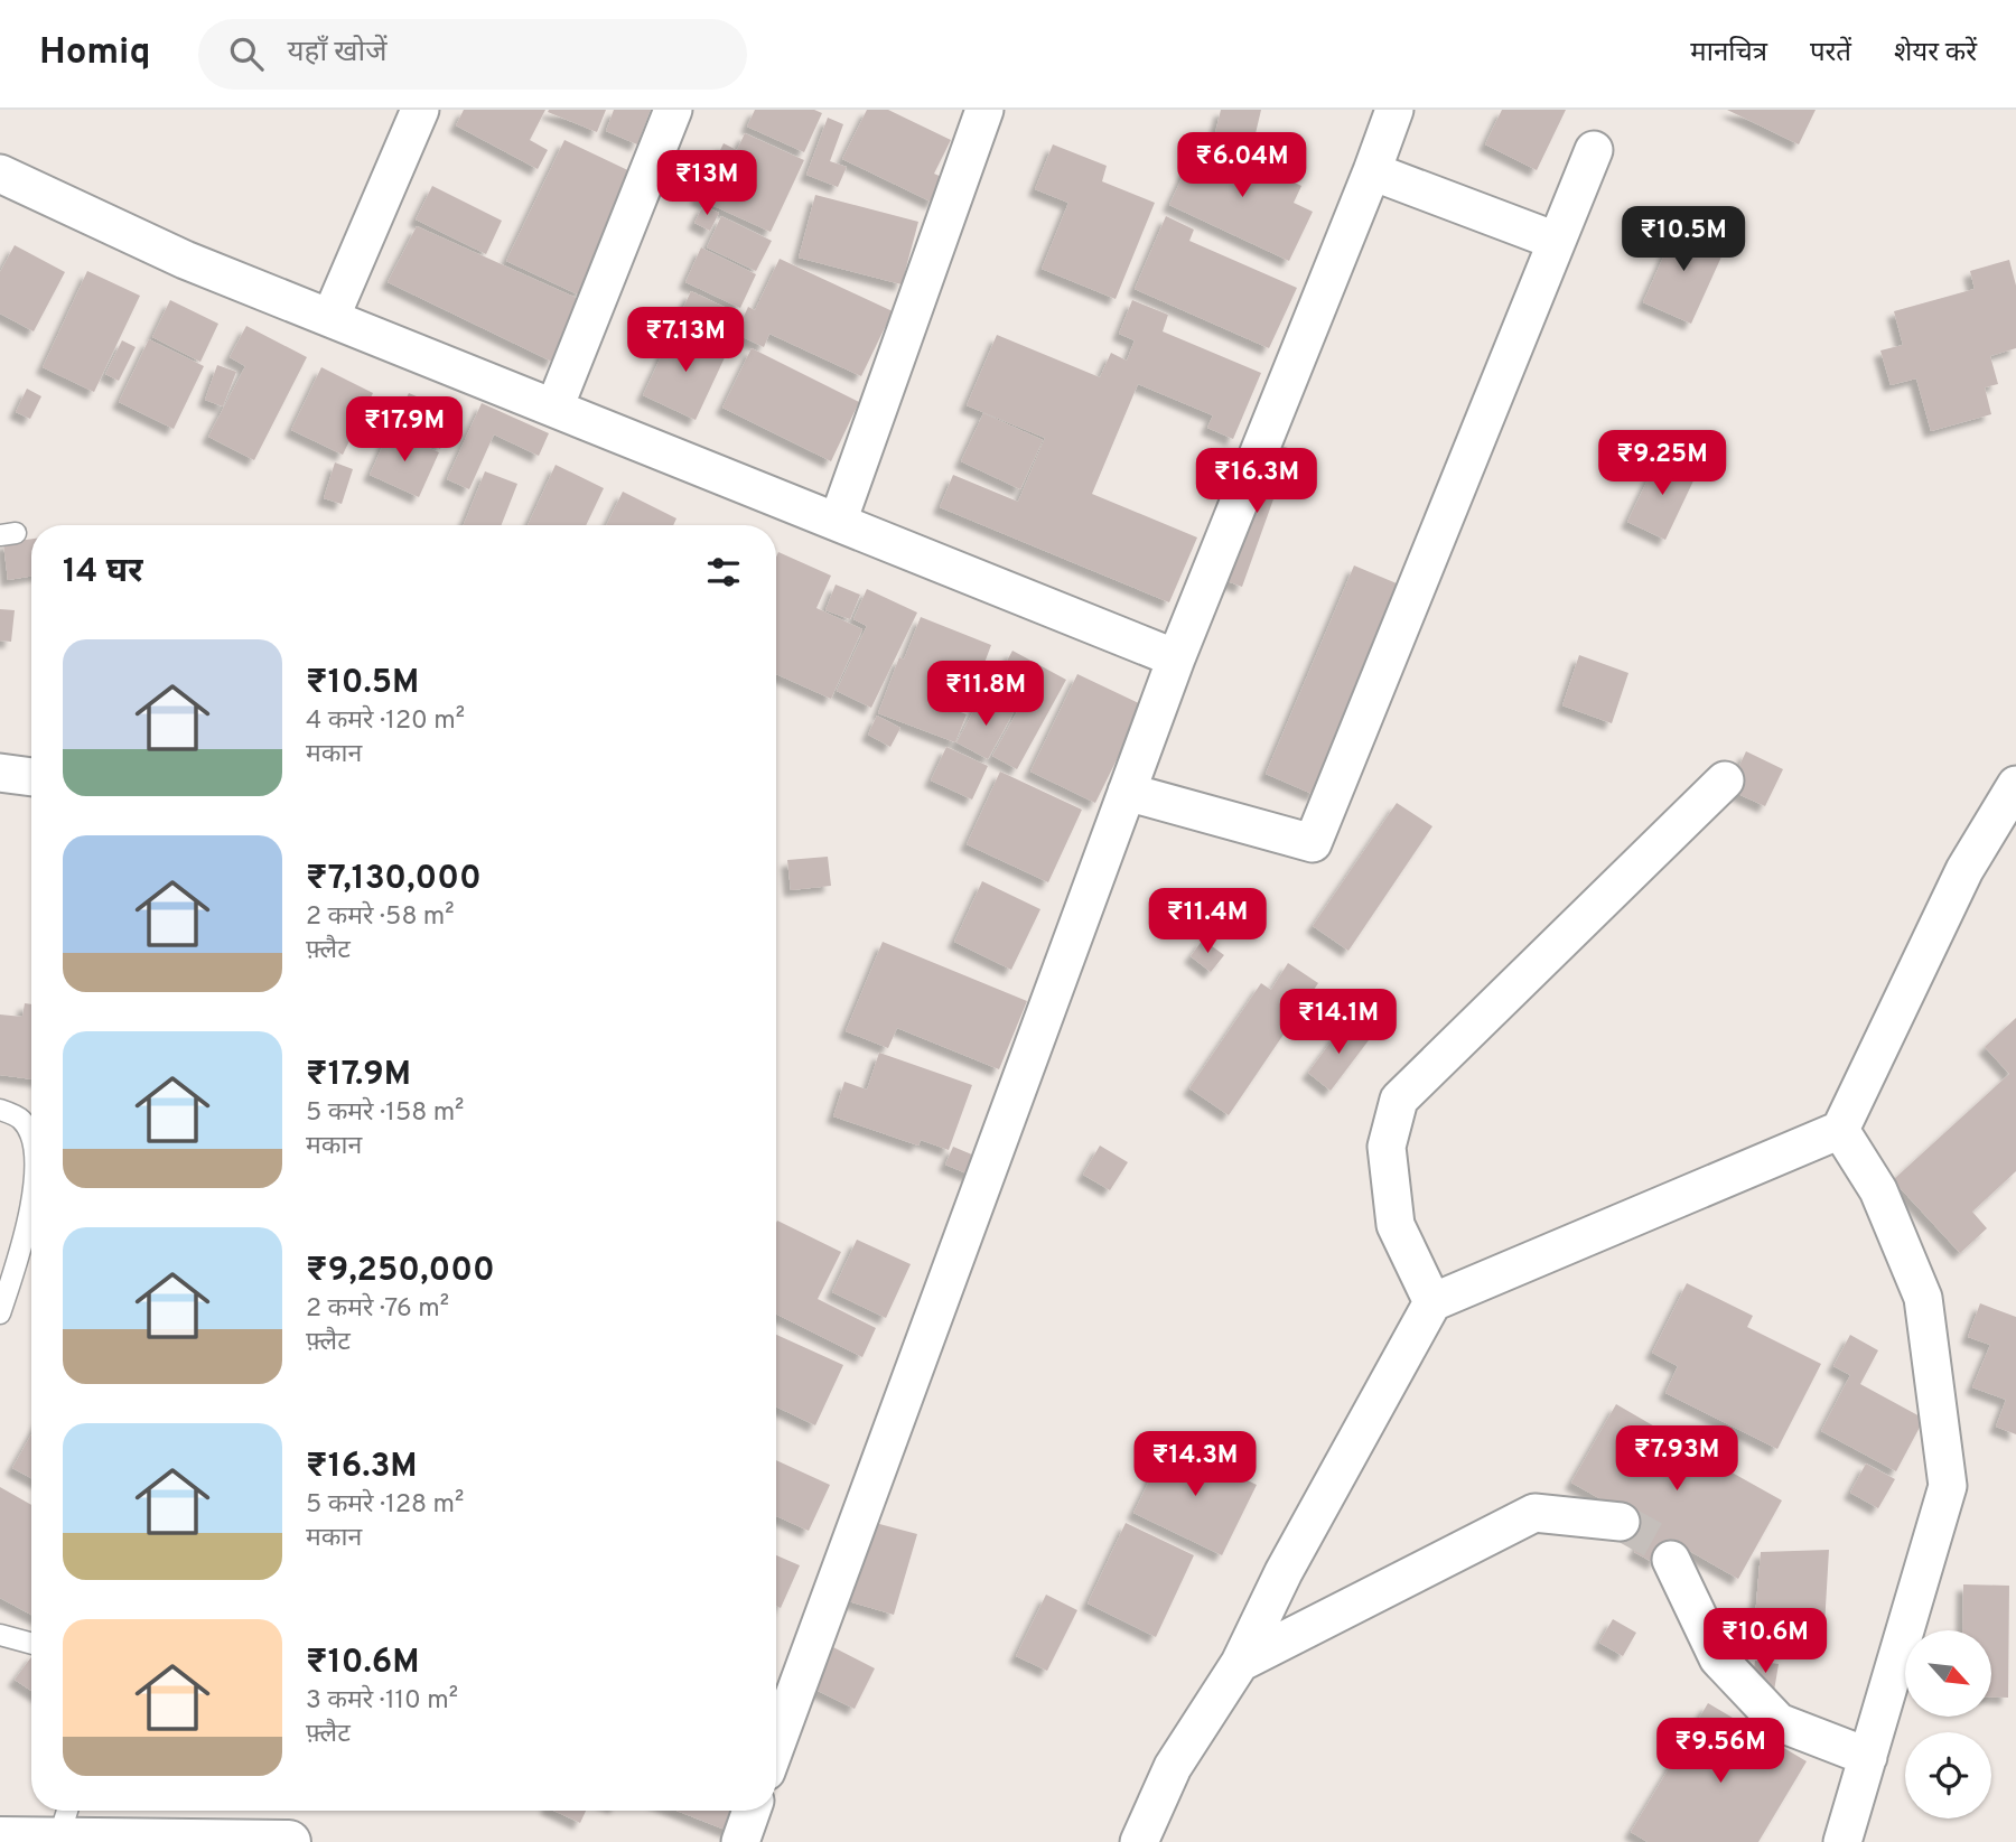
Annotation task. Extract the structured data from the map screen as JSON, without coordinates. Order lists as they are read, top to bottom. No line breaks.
{"north":"bottom right","page":{"header":"Homiq","search":"यहाँ खोजें","nav":["मानचित्र","परतें","शेयर करें"],"price":["₹6.04M","₹13M","₹10.5M","₹7.13M","₹17.9M","₹9.25M","₹16.3M","₹11.8M","₹11.4M","₹14.1M","₹7.93M","₹14.3M","₹10.6M","₹9.56M"],"heading":"14 घर","list":[{"name":"₹10.5M","note":"4 कमरे · 120 m² · मकान"},{"name":"₹7,130,000","note":"2 कमरे · 58 m² · फ़्लैट"},{"name":"₹17.9M","note":"5 कमरे · 158 m² · मकान"},{"name":"₹9,250,000","note":"2 कमरे · 76 m² · फ़्लैट"},{"name":"₹16.3M","note":"5 कमरे · 128 m² · मकान"},{"name":"₹10.6M","note":"3 कमरे · 110 m² · फ़्लैट"}]}}
